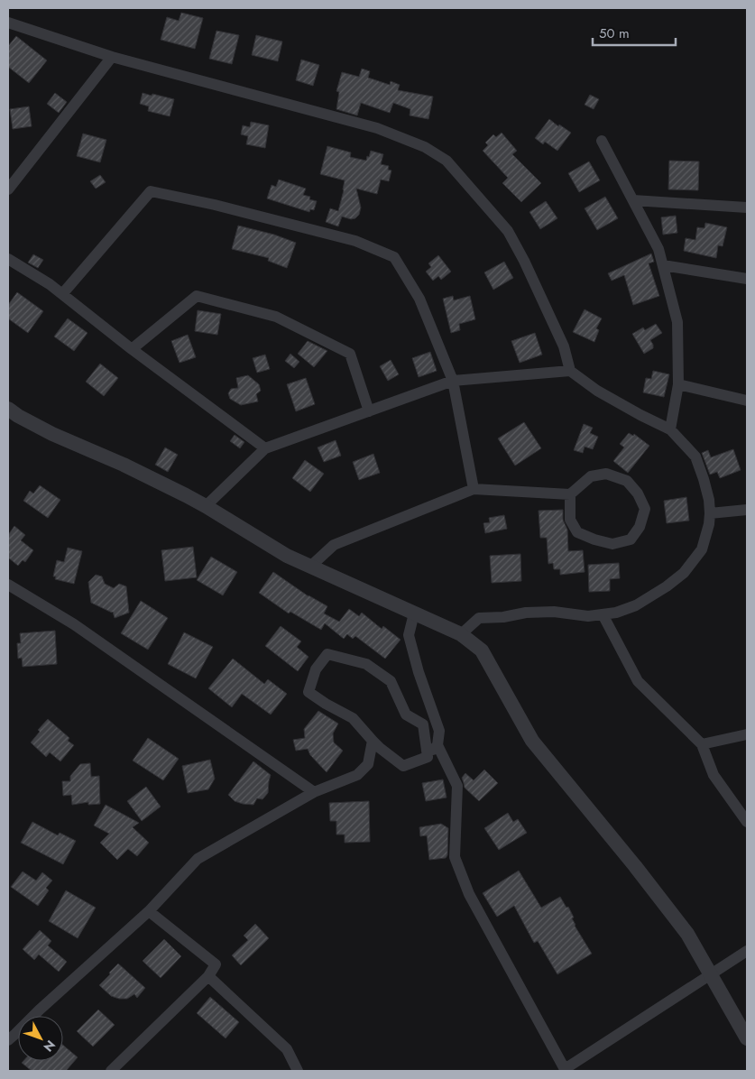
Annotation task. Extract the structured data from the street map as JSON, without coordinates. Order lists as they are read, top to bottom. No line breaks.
{"scale_bar":"50 m","north":"bottom right"}
